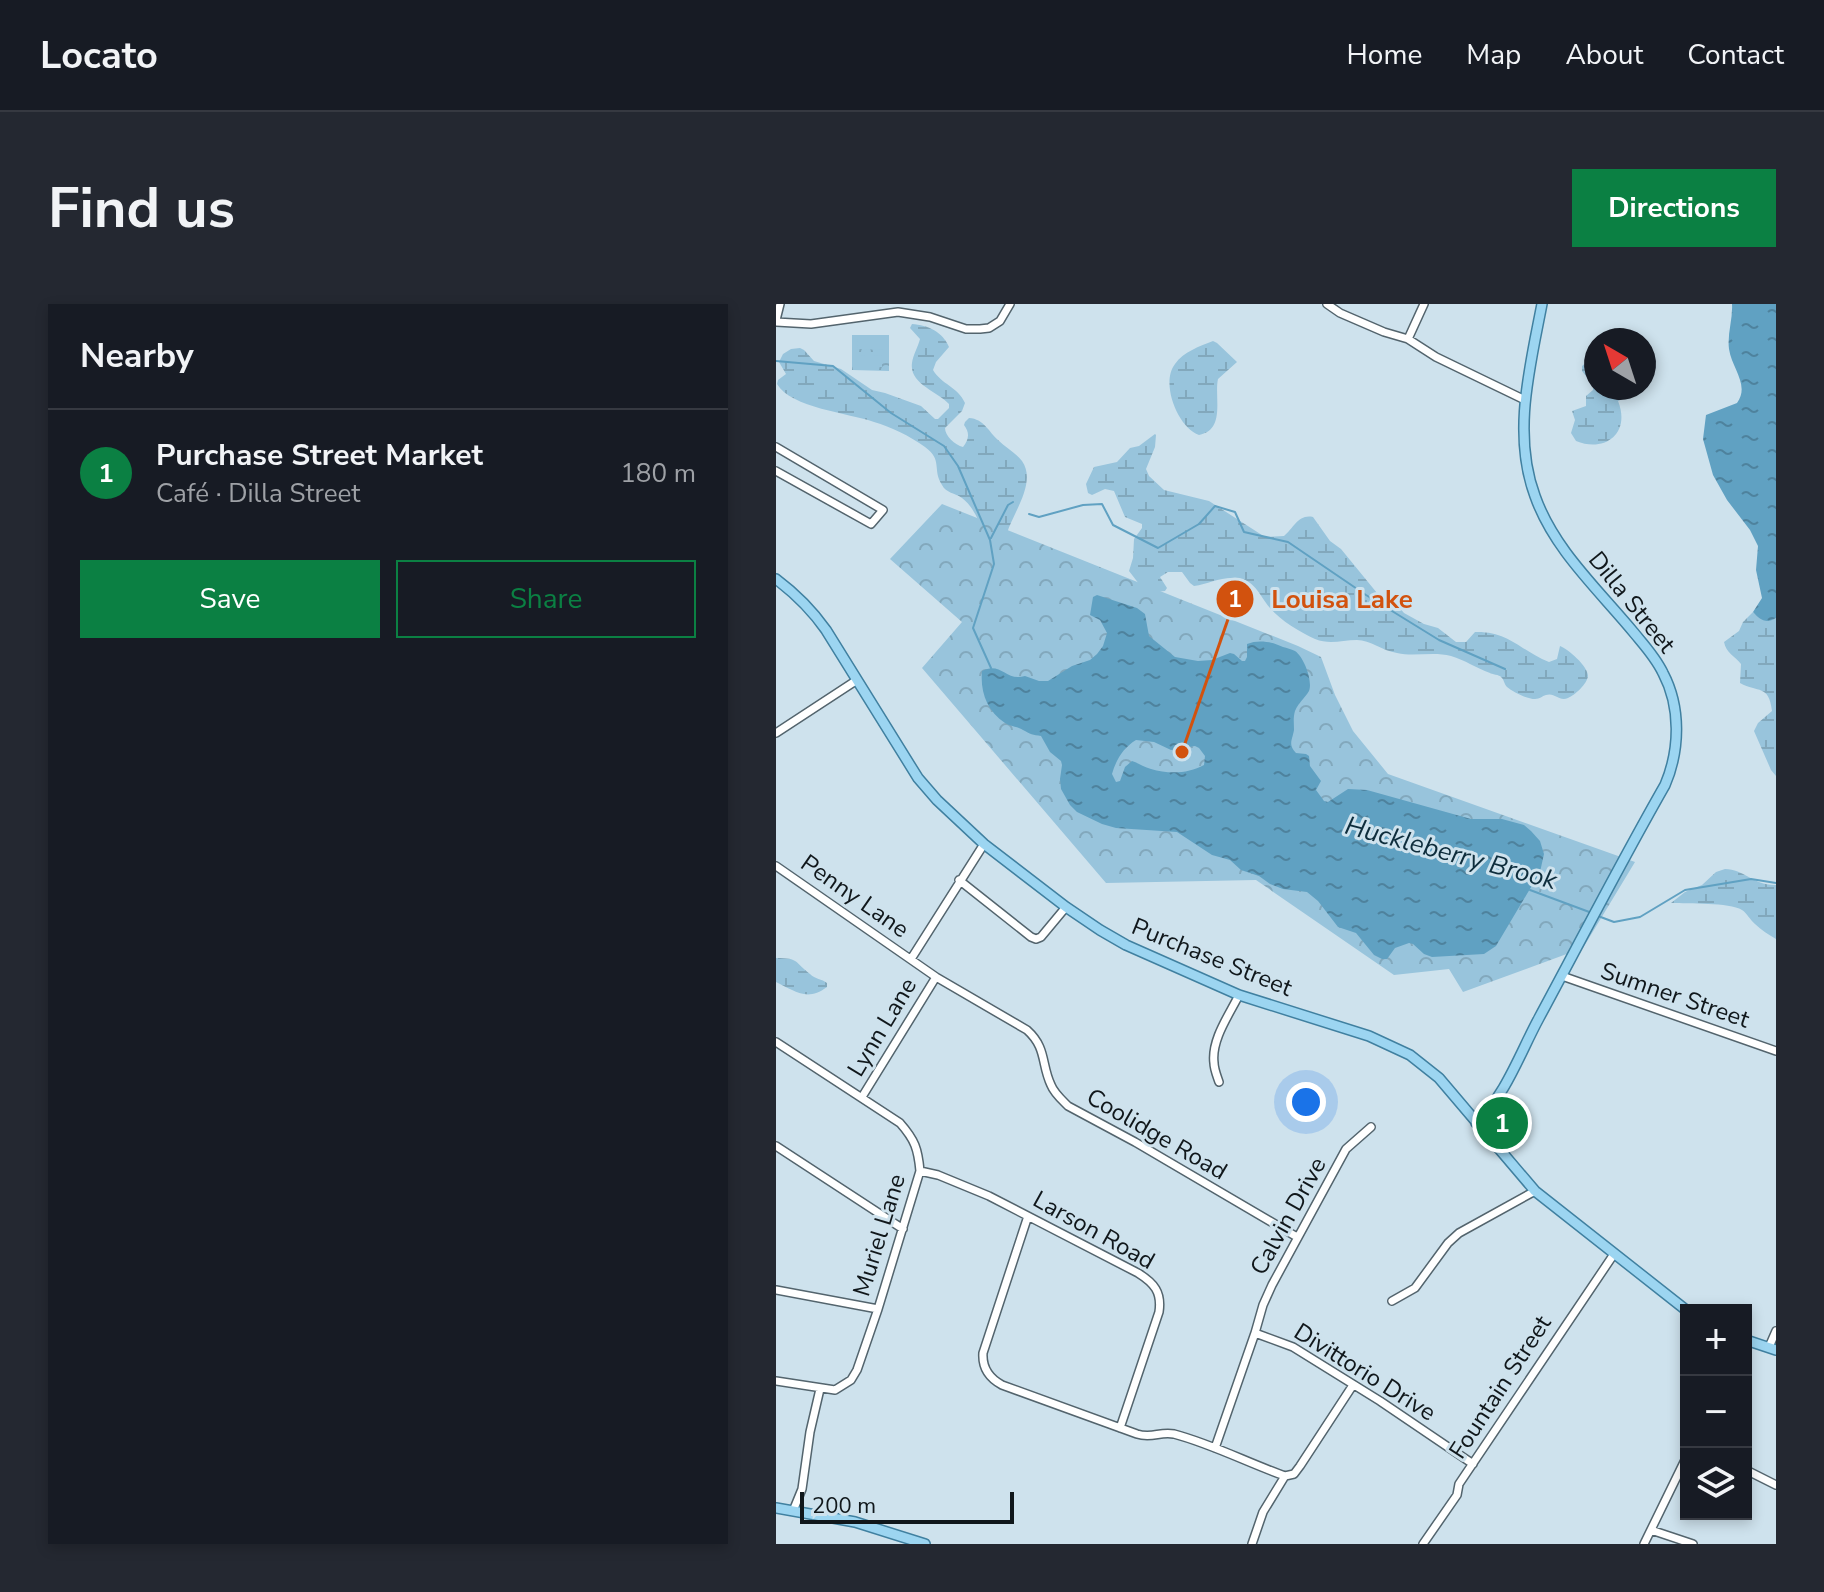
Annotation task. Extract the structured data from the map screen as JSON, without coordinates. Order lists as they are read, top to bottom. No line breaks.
{"streets":{"main road":["Dilla Street","Purchase Street"],"street":["Penny Lane","Sumner Street","Lynn Lane","Coolidge Road","Calvin Drive","Larson Road","Muriel Lane","Divittorio Drive","Fountain Street"]},"crossings":[["Dilla Street","Purchase Street"],["Dilla Street","Sumner Street"],["Penny Lane","Coolidge Road"],["Purchase Street","Fountain Street"],["Lynn Lane","Coolidge Road"],["Lynn Lane","Muriel Lane"],["Coolidge Road","Calvin Drive"],["Calvin Drive","Divittorio Drive"],["Larson Road","Muriel Lane"],["Divittorio Drive","Fountain Street"]],"water":["Huckleberry Brook"],"places":["Louisa Lake"],"scale_bar":"200 m","north":"top left","page":{"header":"Locato","nav":["Home","Map","About","Contact"],"buttons":["Directions",["Save","Share"]],"title":"Find us","heading":"Nearby","list":[{"mark":"1","name":"Purchase Street Market","note":"Café · Dilla Street","value":"180 m"}],"pins":"1","map_buttons":["+","−"],"scale":"200 m"}}
